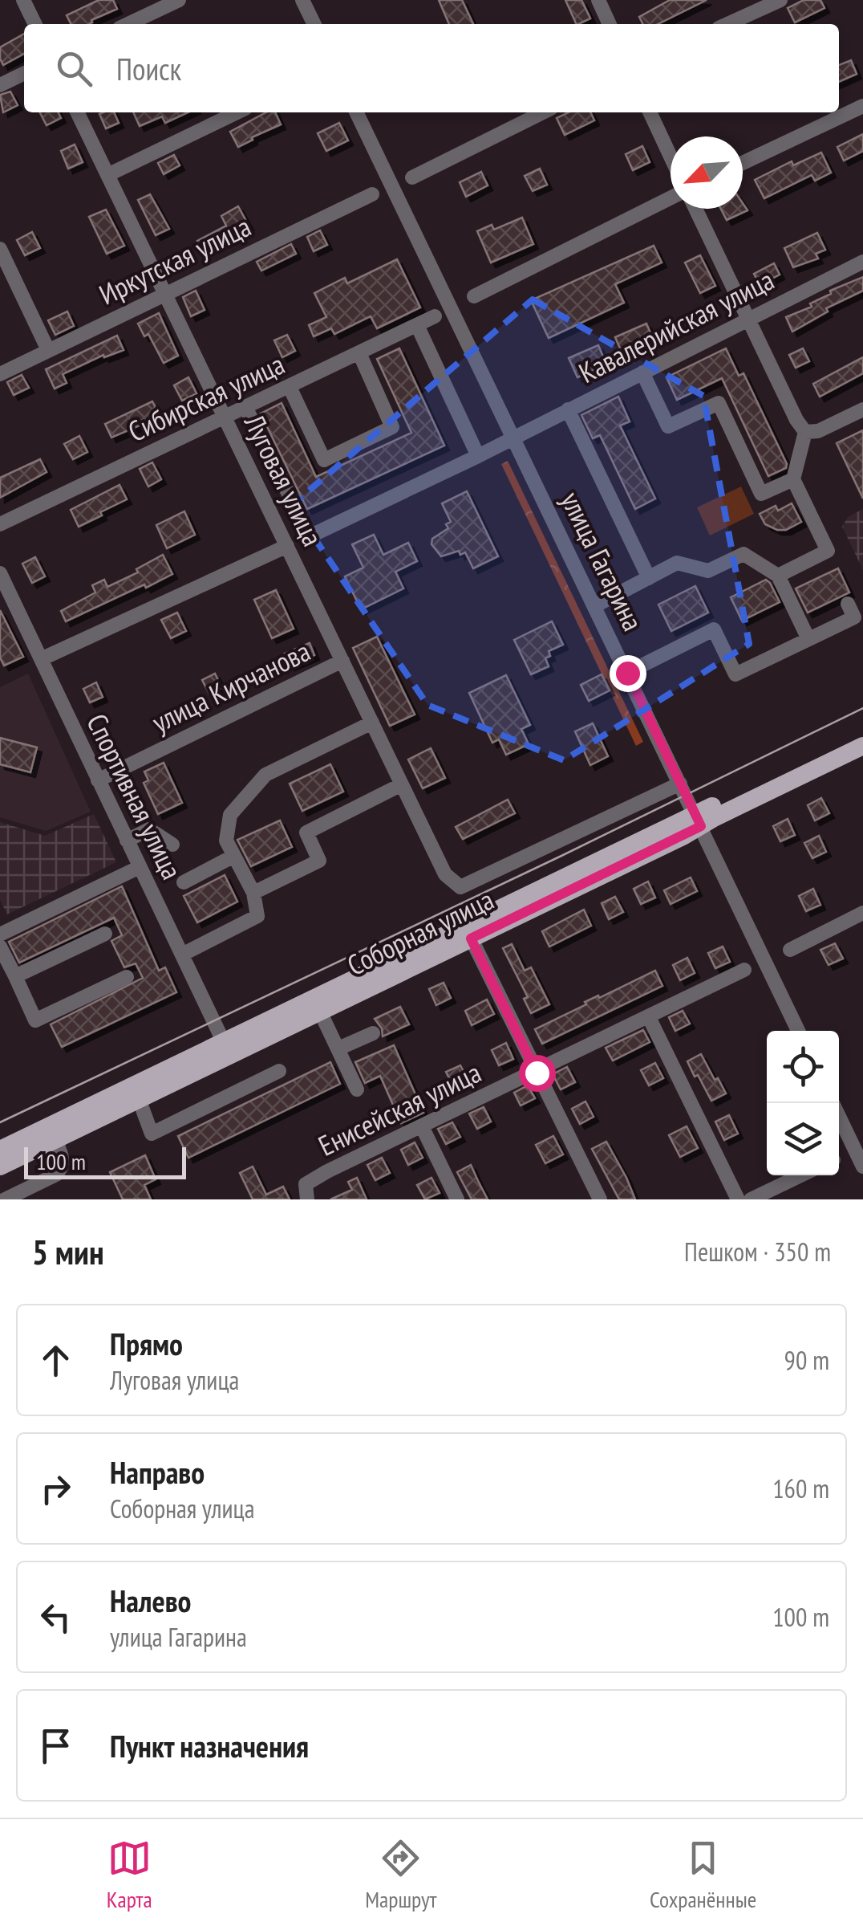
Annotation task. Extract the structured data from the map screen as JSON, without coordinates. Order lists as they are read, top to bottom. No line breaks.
{"streets":{"main road":["Соборная улица"],"street":["Иркутская улица","Кавалерийская улица","Сибирская улица","Луговая улица","улица Гагарина","улица Кирчанова","Спортивная улица","Енисейская улица"]},"crossings":[["Иркутская улица","Луговая улица"],["Кавалерийская улица","Сибирская улица"],["Кавалерийская улица","улица Гагарина"],["Сибирская улица","Луговая улица"],["Луговая улица","улица Гагарина"],["Луговая улица","улица Кирчанова"],["улица Гагарина","Соборная улица"],["улица Кирчанова","Спортивная улица"],["Спортивная улица","Соборная улица"]],"scale_bar":"100 m","north":"bottom left","page":{"search":"Поиск","scale":"100 m","heading":["5 мин","Пешком · 350 m"],"list":[["Прямо","Луговая улица","90 m"],["Направо","Соборная улица","160 m"],["Налево","улица Гагарина","100 m"],"Пункт назначения"],"nav":["Карта","Маршрут","Сохранённые"]}}
